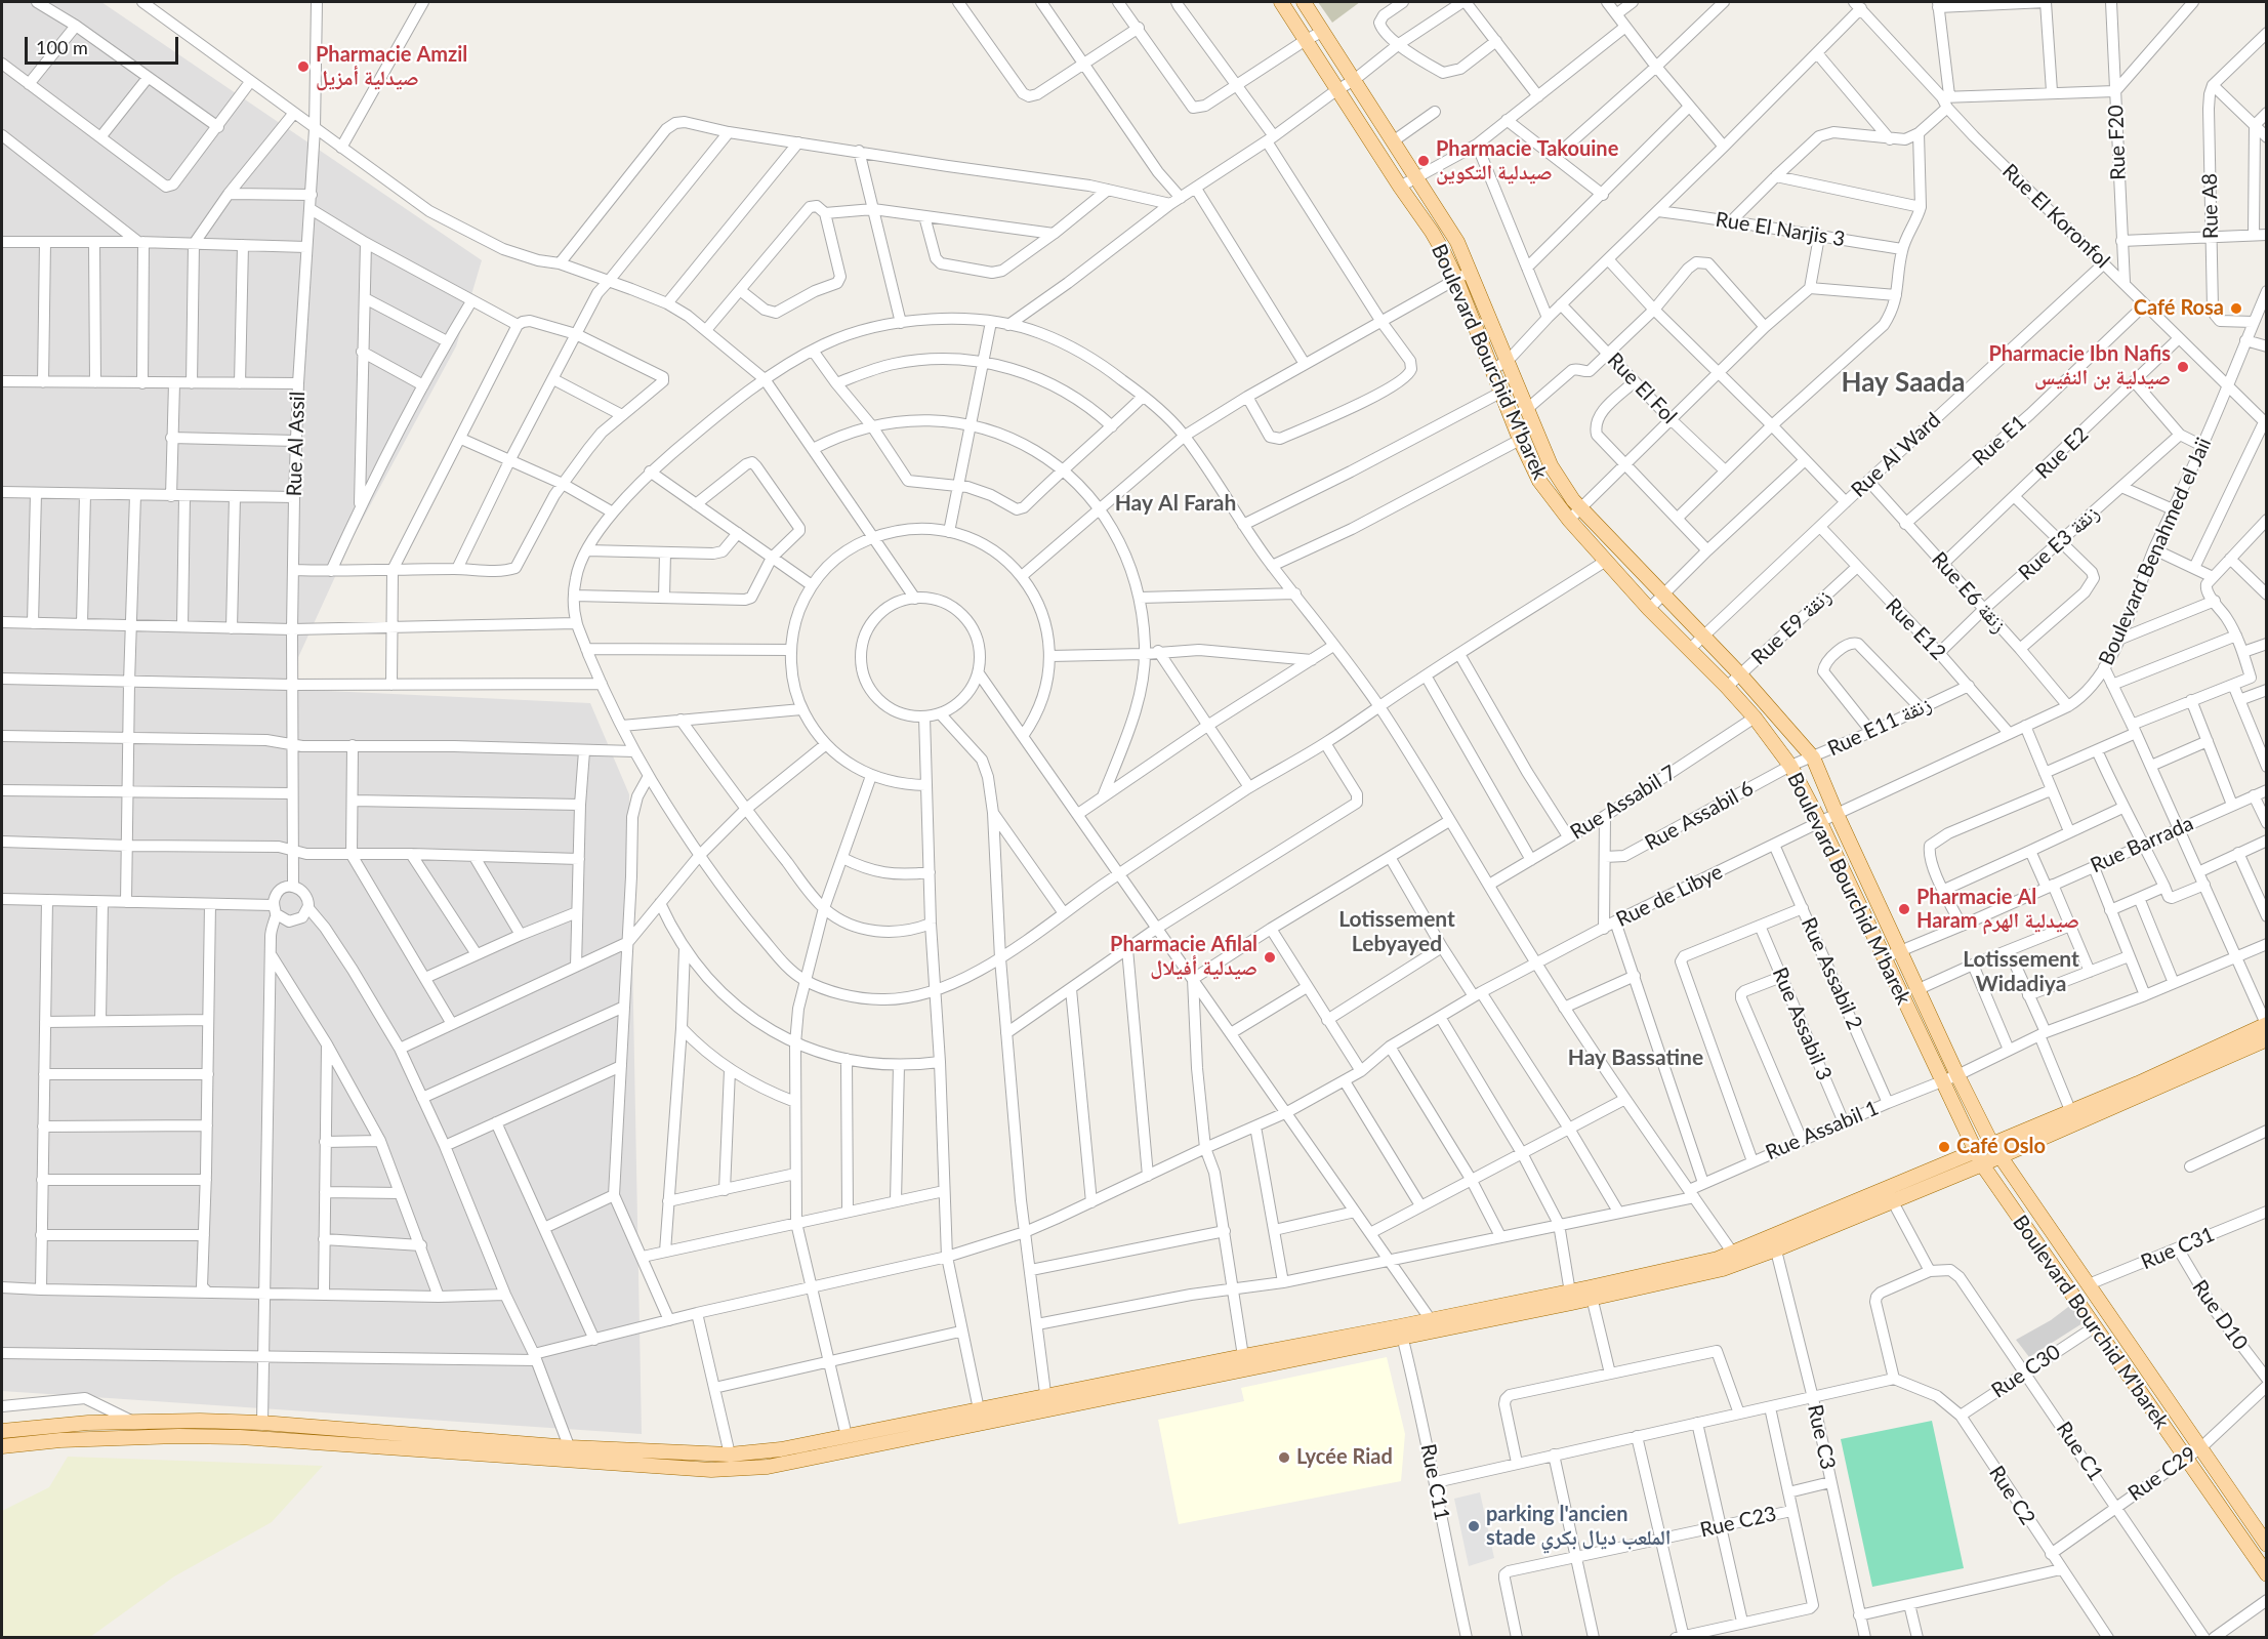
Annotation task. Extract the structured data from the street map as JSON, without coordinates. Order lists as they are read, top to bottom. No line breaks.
{"streets":{"main road":["Boulevard Bourchid M'barek"],"street":["Rue F20","Rue A8","Rue El Koronfol","Rue El Narjis 3","Rue El Fol","Rue E1","Rue Al Assil","Rue E2","Rue Al Ward","Rue E3 زنقة","Boulevard Benahmed el Jaii","Rue E6 زنقة","Rue E9 زنقة","Rue E12","Rue E11 زنقة","Rue Assabil 7","Rue Assabil 6","Rue Barrada","Rue de Libye","Rue Assabil 2","Rue Assabil 3","Rue Assabil 1","Rue C31","Rue D10","Rue C30","Rue C3","Rue C1","Rue C29","Rue C11","Rue C2","Rue C23"]},"crossings":[["Rue F20","Rue El Koronfol"],["Rue El Koronfol","Rue E1"],["Rue El Koronfol","Rue E2"],["Rue El Koronfol","Rue Al Ward"],["Rue El Koronfol","Boulevard Benahmed el Jaii"],["Boulevard Bourchid M'barek","Rue Al Ward"],["Boulevard Bourchid M'barek","Rue E9 زنقة"],["Boulevard Bourchid M'barek","Rue E11 زنقة"],["Boulevard Bourchid M'barek","Rue Assabil 7"],["Boulevard Bourchid M'barek","Rue Assabil 6"],["Boulevard Bourchid M'barek","Rue Barrada"],["Boulevard Bourchid M'barek","Rue de Libye"],["Boulevard Bourchid M'barek","Rue Assabil 1"],["Boulevard Bourchid M'barek","Rue C31"],["Boulevard Bourchid M'barek","Rue C30"],["Boulevard Bourchid M'barek","Rue C29"],["Rue E1","Rue E6 زنقة"],["Rue E2","Rue E6 زنقة"],["Rue Al Ward","Rue E6 زنقة"],["Rue Al Ward","Rue E12"],["Rue E3 زنقة","Rue E6 زنقة"],["Rue E3 زنقة","Rue E12"],["Boulevard Benahmed el Jaii","Rue E6 زنقة"],["Boulevard Benahmed el Jaii","Rue de Libye"],["Rue E6 زنقة","Rue de Libye"],["Rue E9 زنقة","Rue E12"],["Rue E12","Rue E11 زنقة"],["Rue E12","Rue de Libye"],["Rue E11 زنقة","Rue Assabil 6"],["Rue de Libye","Rue Assabil 2"],["Rue Assabil 2","Rue Assabil 1"],["Rue Assabil 3","Rue Assabil 1"],["Rue C31","Rue D10"],["Rue C30","Rue C1"],["Rue C30","Rue C2"],["Rue C1","Rue C29"],["Rue C29","Rue C2"]],"districts":["Hay Saada","Hay Al Farah","Lotissement Lebyayed","Lotissement Widadiya","Hay Bassatine"],"places":["Pharmacie Amzil صيدلية أمزيل","Pharmacie Takouine صيدلية التكوين","Café Rosa","Pharmacie Ibn Nafis صيدلية بن النفيس","Pharmacie Al Haram صيدلية الهرم","Pharmacie Afilal صيدلية أفيلال","Café Oslo","Lycée Riad","parking l'ancien stade الملعب ديال بكري"],"scale_bar":"100 m"}
